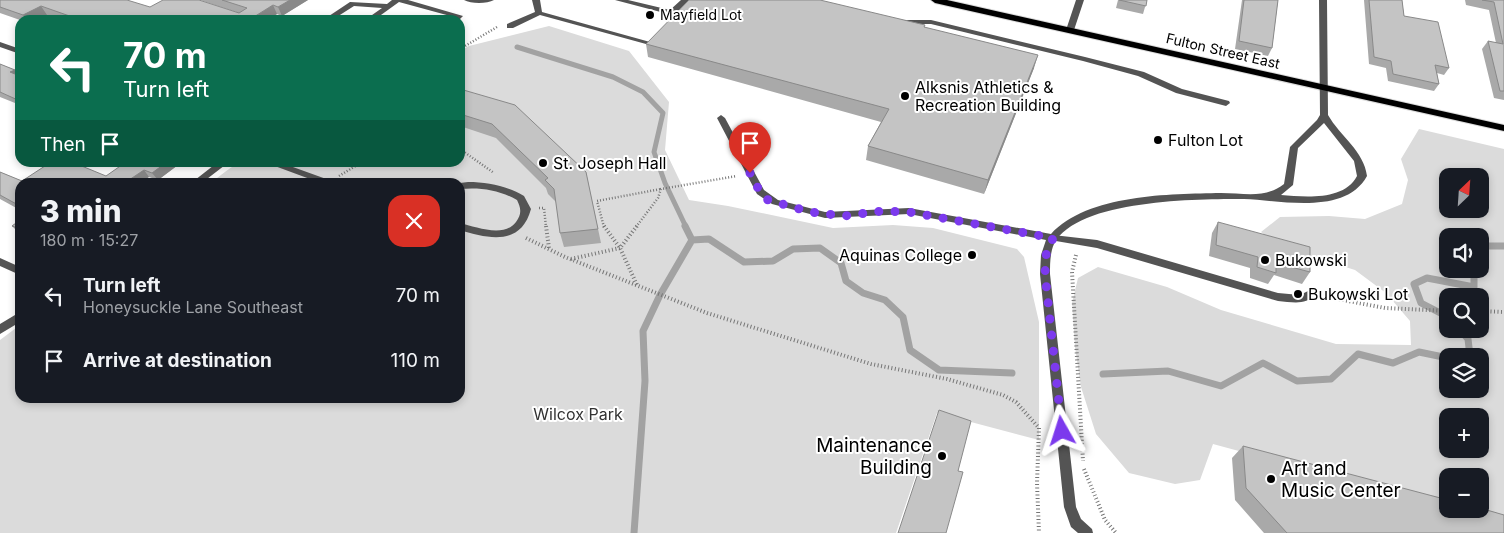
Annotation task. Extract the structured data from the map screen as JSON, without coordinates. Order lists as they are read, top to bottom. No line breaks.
{"streets":{"main road":["Fulton Street East"]},"parks":["Wilcox Park"],"places":["Mayfield Lot","Alksnis Athletics & Recreation Building","Fulton Lot","St. Joseph Hall","Aquinas College","Bukowski","Bukowski Lot","Maintenance Building","Art and Music Center"],"north":"top right","page":{"turn":["70 m","Turn left"],"then":"Then","map_buttons":["+","−"],"heading":["3 min","180 m · 15:27"],"list":[{"name":"Turn left","note":"Honeysuckle Lane Southeast","value":"70 m"},{"name":"Arrive at destination","value":"110 m"}]}}
